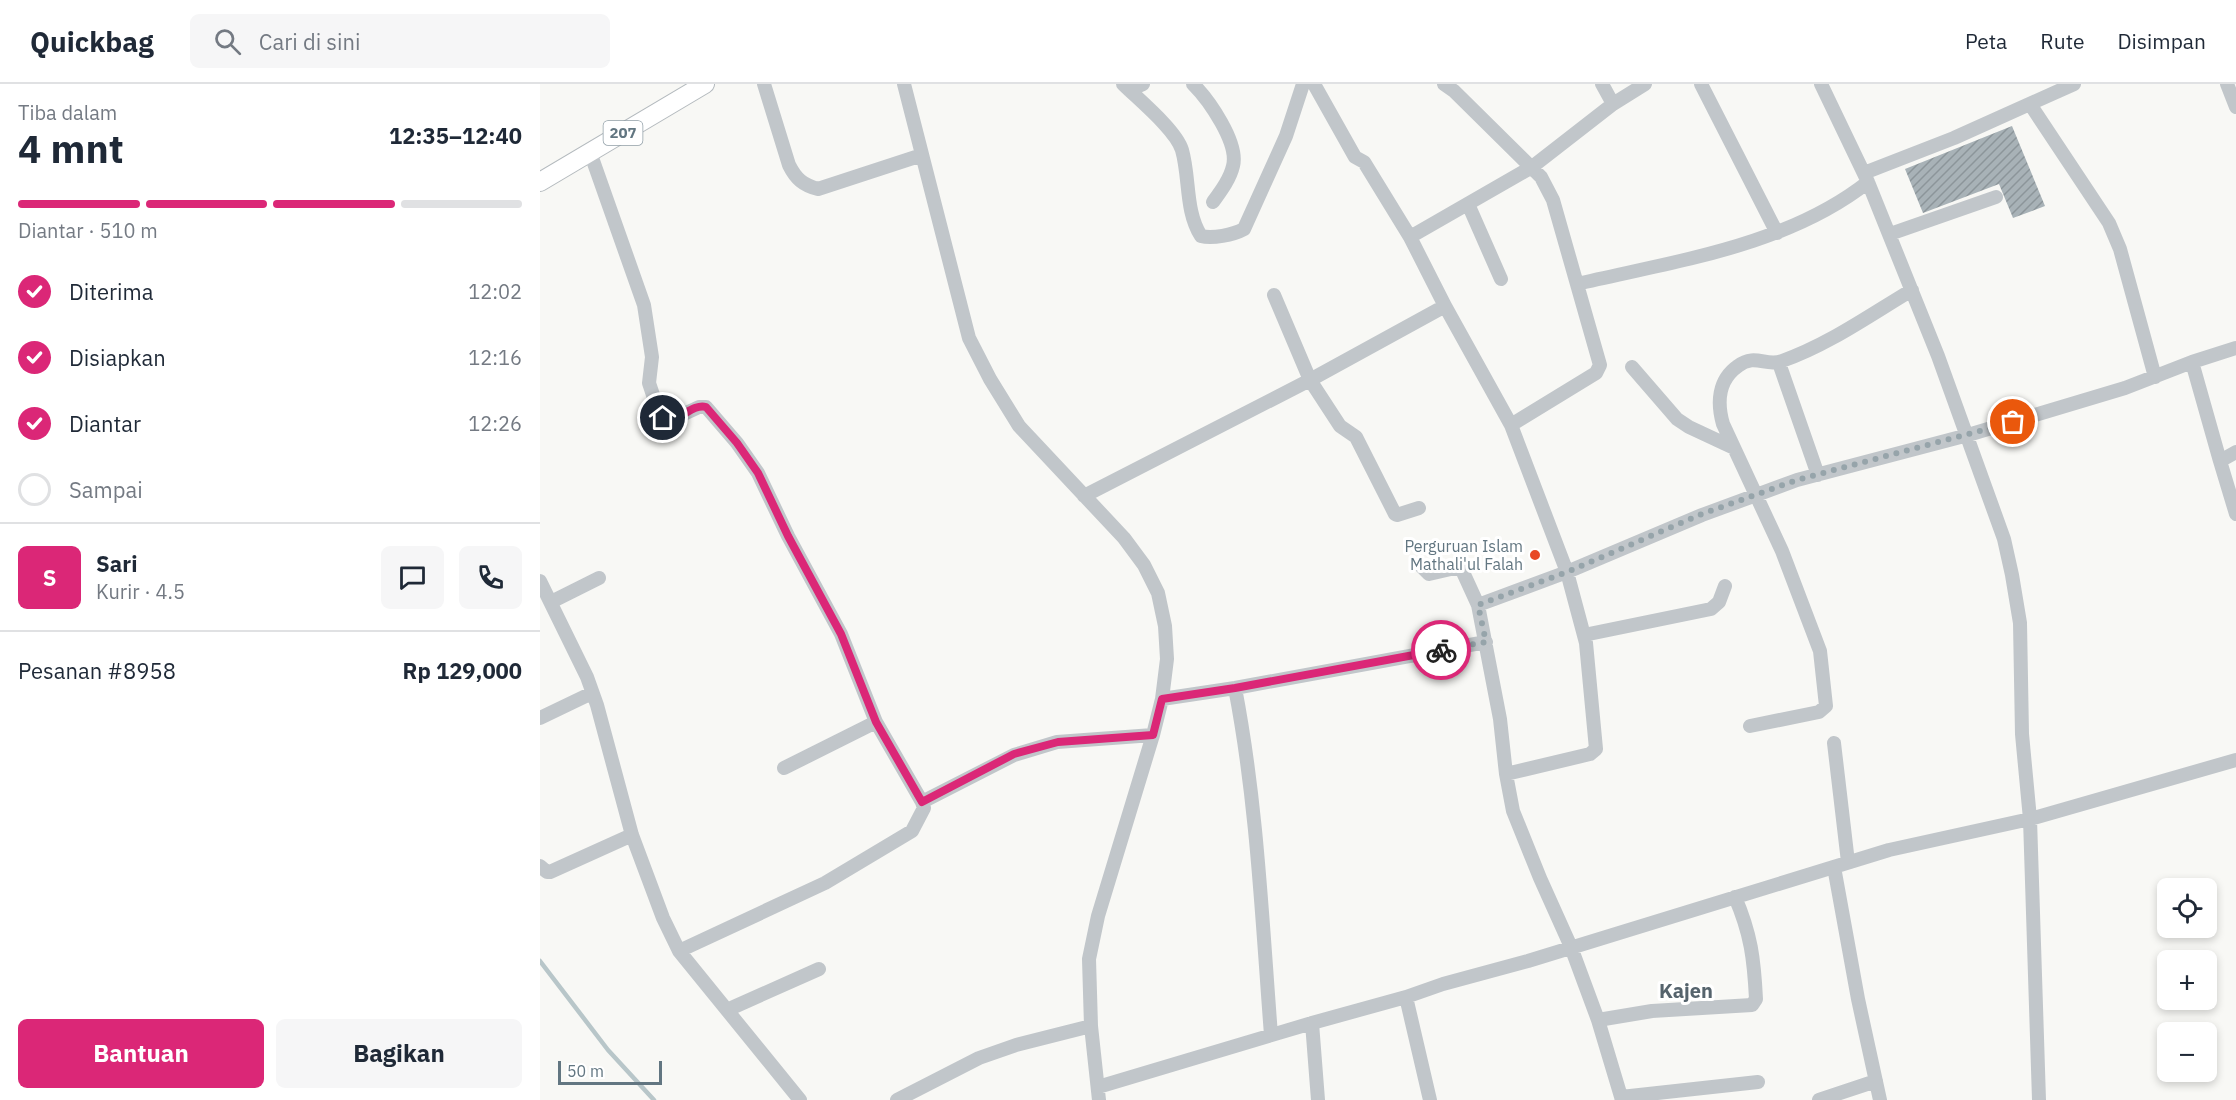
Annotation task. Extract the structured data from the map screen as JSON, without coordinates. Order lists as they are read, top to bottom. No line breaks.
{"streets":{"main road":["207"]},"districts":["Kajen"],"places":["Perguruan Islam Mathali'ul Falah"],"scale_bar":"50 m","page":{"header":"Quickbag","search":"Cari di sini","nav":["Peta","Rute","Disimpan"],"heading":["4 mnt","Tiba dalam","12:35–12:40"],"panel":["Sari","Kurir · 4.5","Pesanan #8958","Rp 129,000"],"bar":"Diantar · 510 m","list":[["Diterima","12:02"],["Disiapkan","12:16"],["Diantar","12:26"],"Sampai"],"round":"S","map_buttons":["+","−"],"buttons":["Bantuan","Bagikan"],"scale":"50 m"}}
